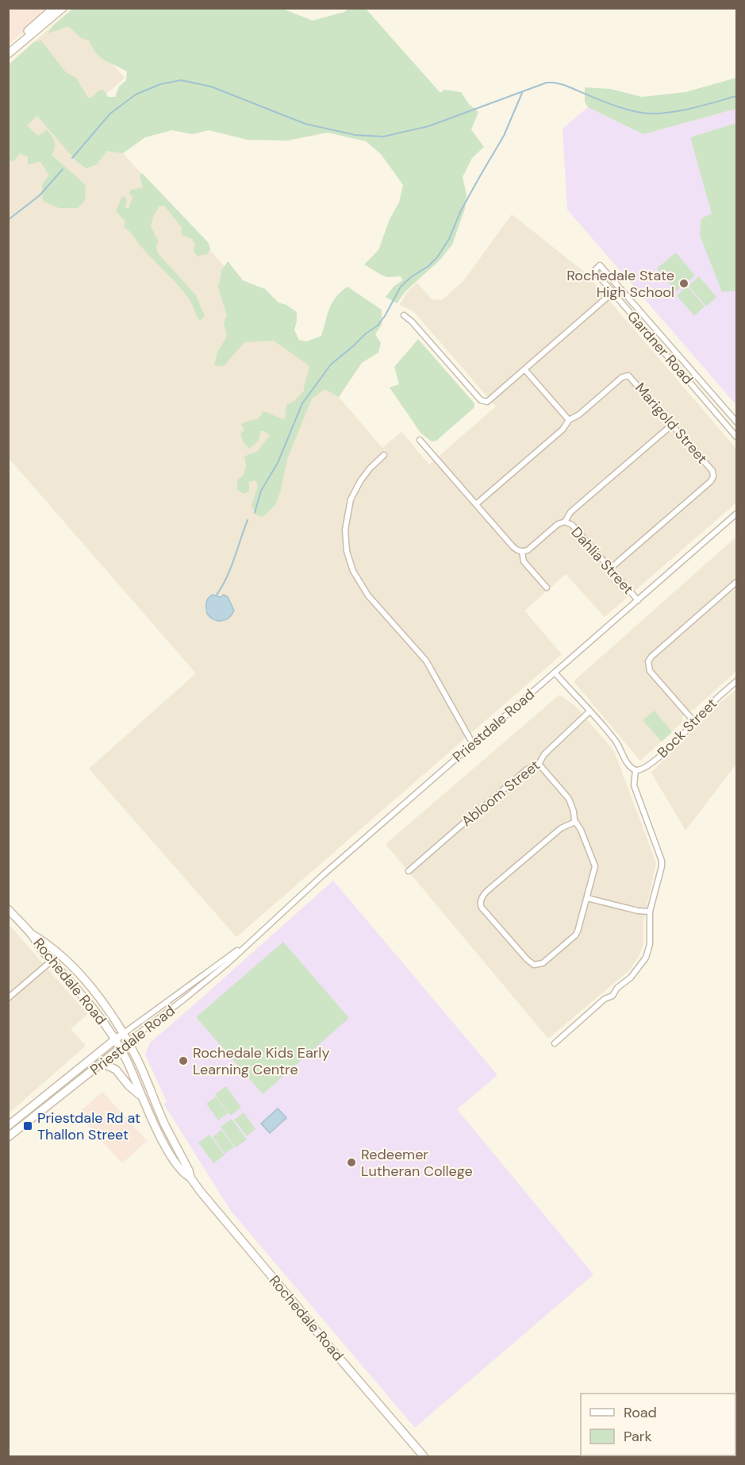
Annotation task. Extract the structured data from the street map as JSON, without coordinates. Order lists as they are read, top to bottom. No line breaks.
{"streets":{"main road":["Priestdale Road","Rochedale Road"],"street":["Gardner Road","Marigold Street","Dahlia Street","Bock Street","Abloom Street"]},"crossings":[["Marigold Street","Dahlia Street"],["Dahlia Street","Priestdale Road"],["Priestdale Road","Rochedale Road"]],"places":{"other":["Rochedale State High School","Rochedale Kids Early Learning Centre","Redeemer Lutheran College"],"transit":["Priestdale Rd at Thallon Street"]},"legend":["Road","Park"]}
